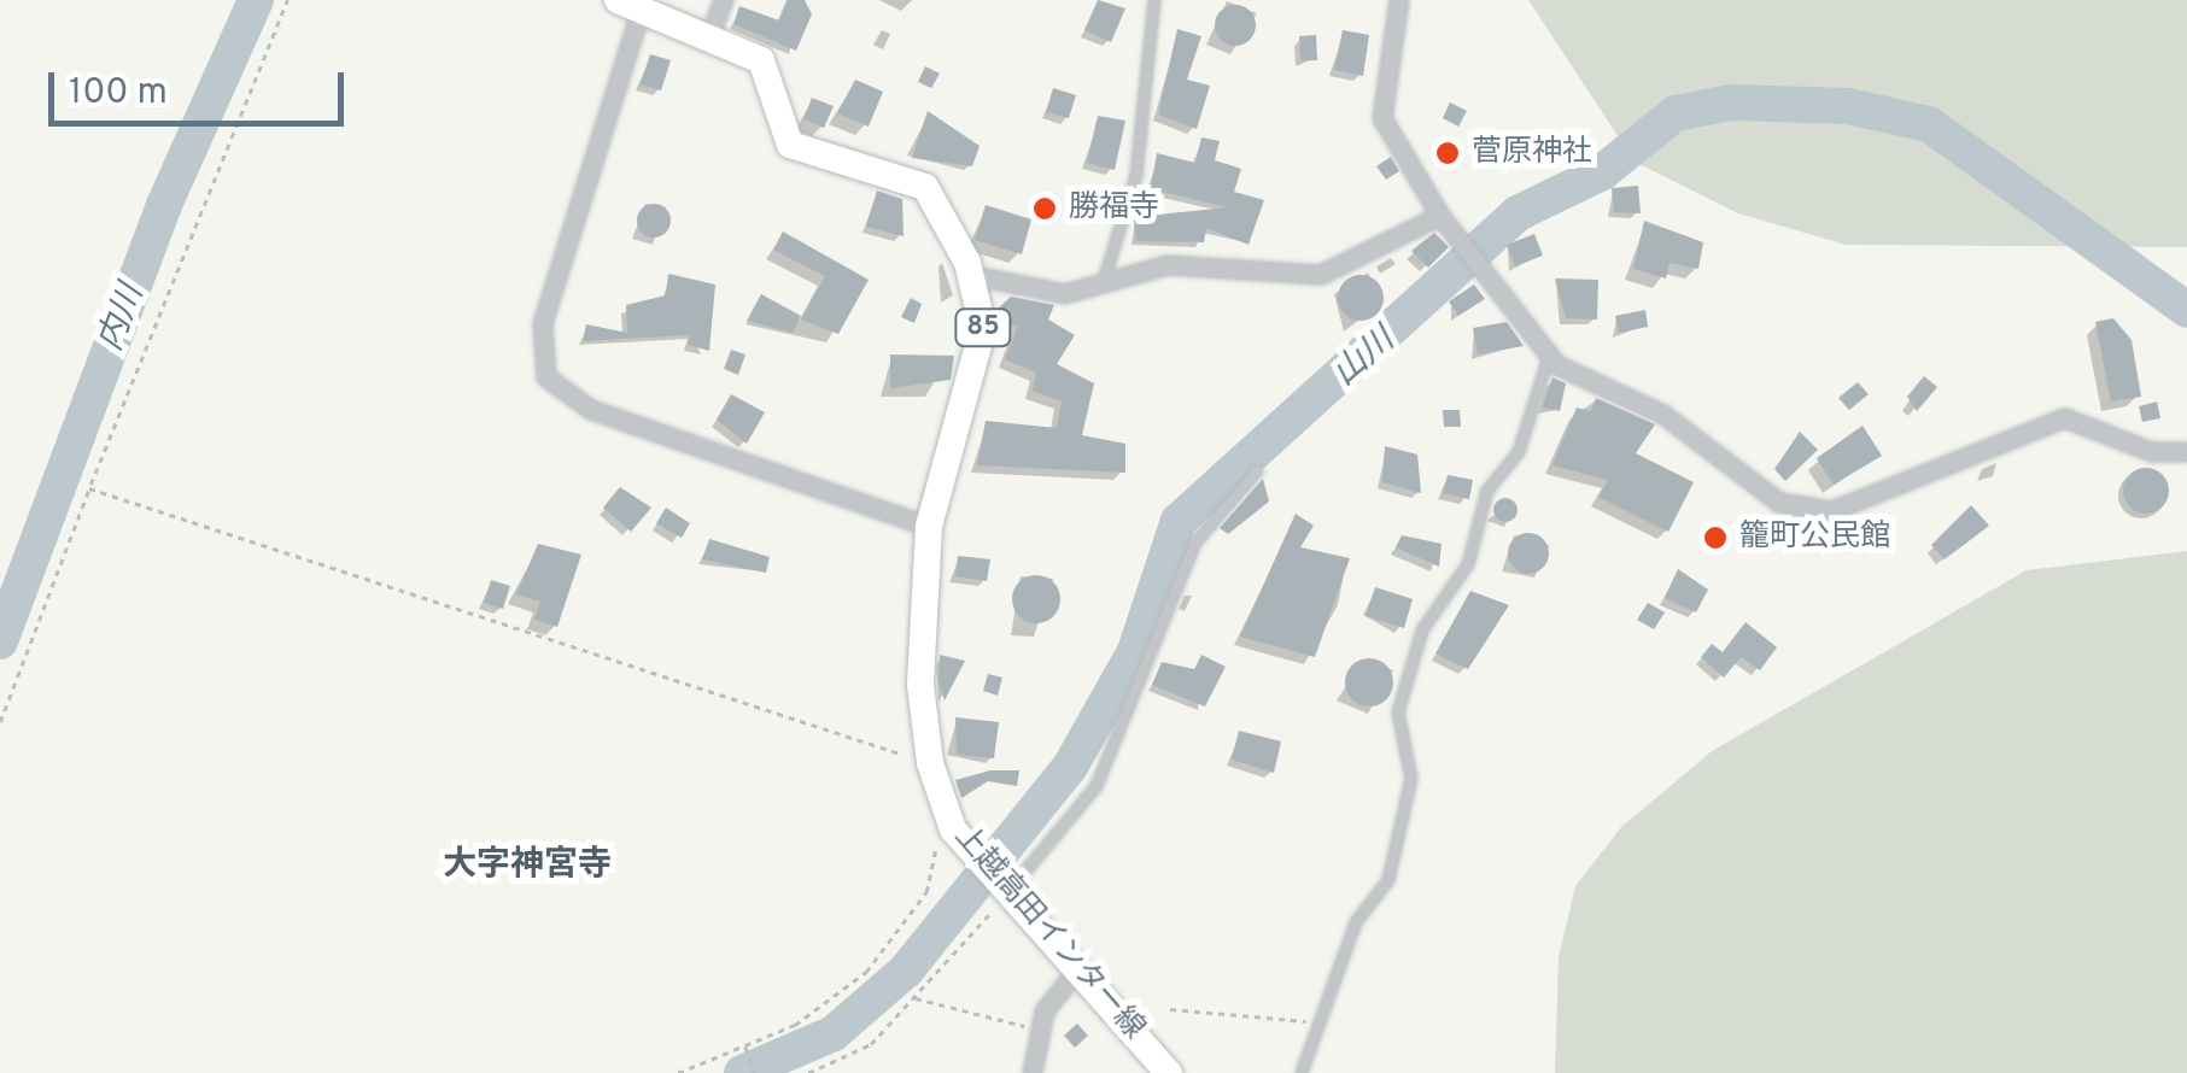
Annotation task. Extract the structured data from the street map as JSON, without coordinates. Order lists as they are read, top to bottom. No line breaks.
{"streets":{"main road":["85","上越高田インター線"]},"districts":["大字神宮寺"],"water":["内川","山川"],"places":["菅原神社","勝福寺","籠町公民館"],"scale_bar":"100 m"}
